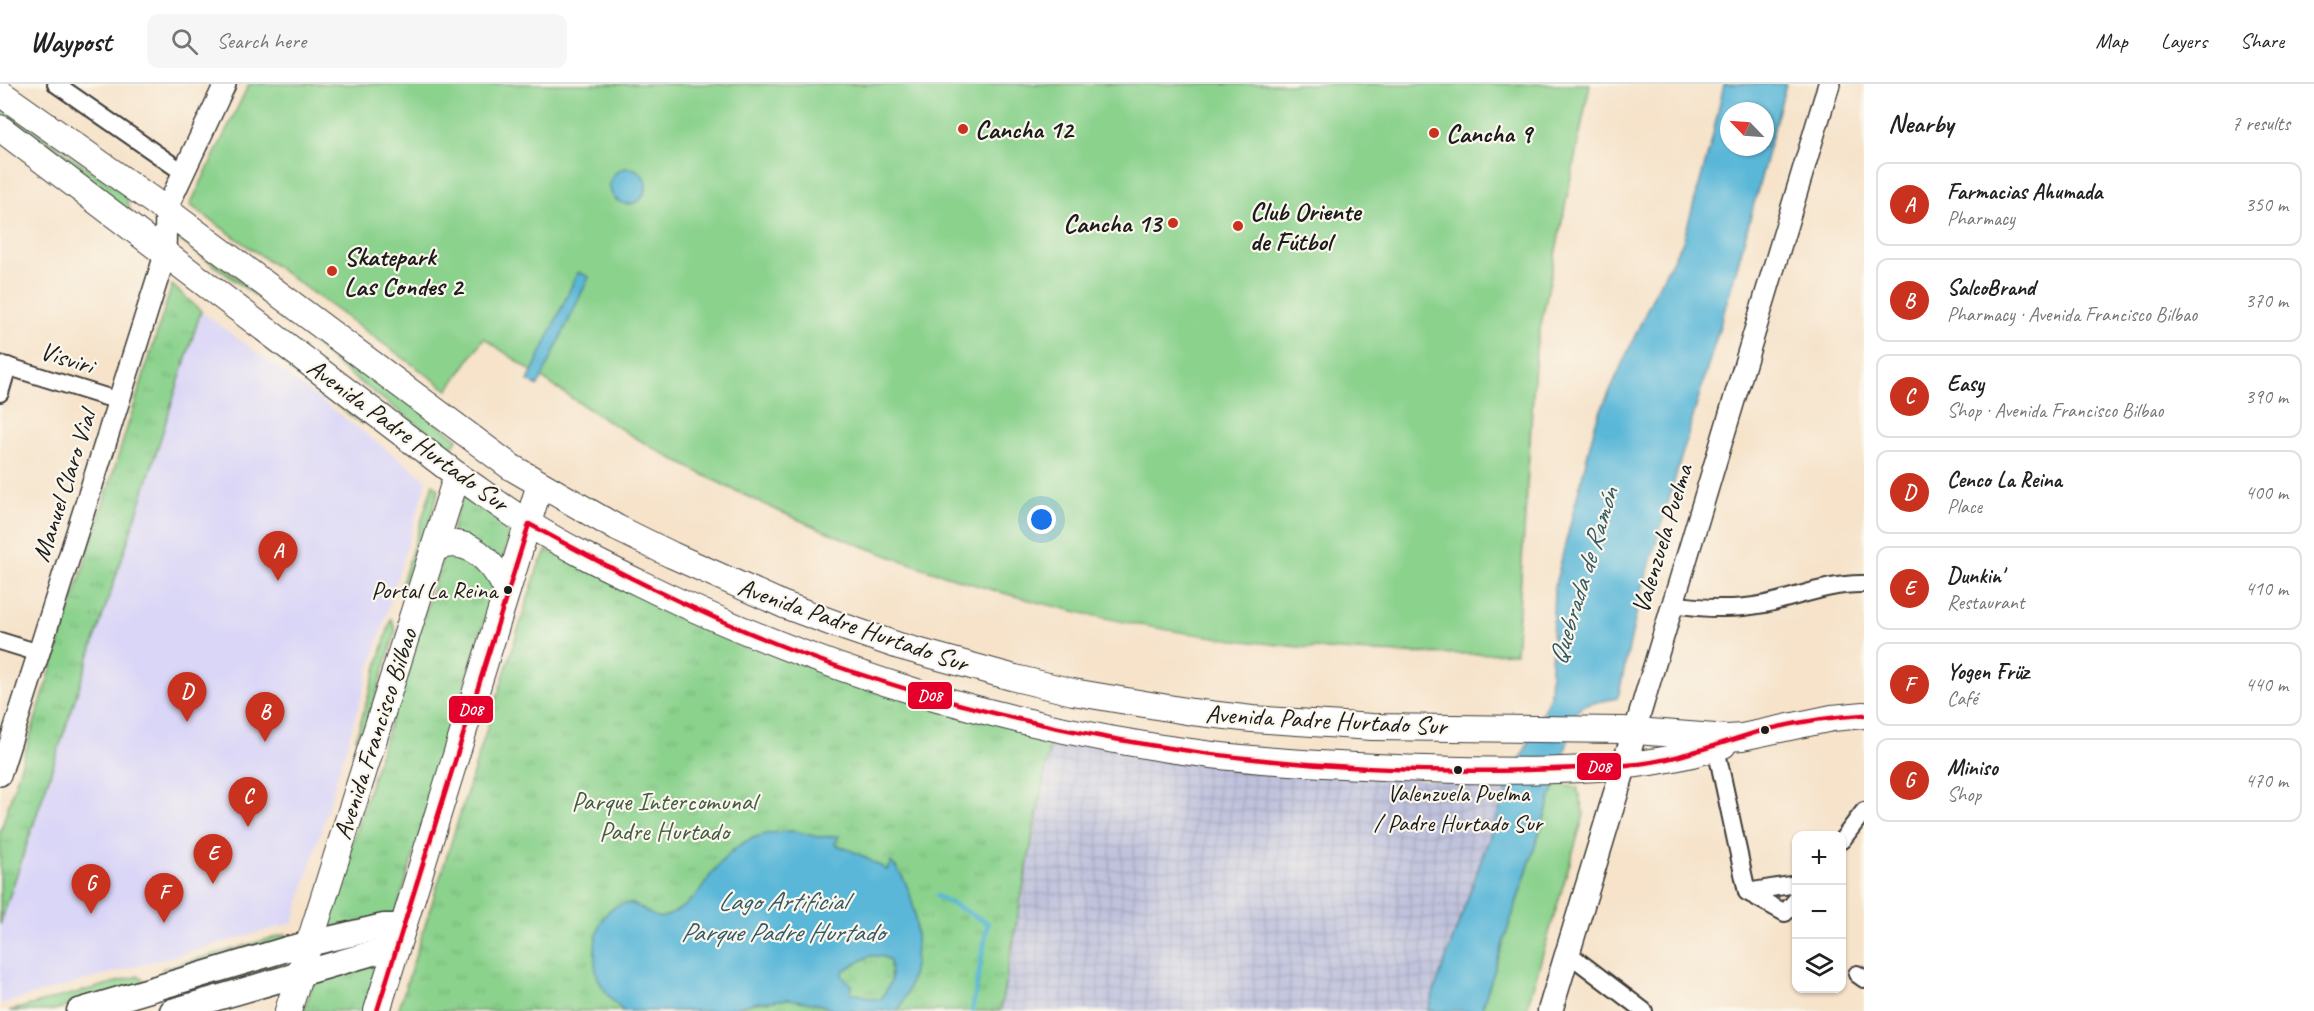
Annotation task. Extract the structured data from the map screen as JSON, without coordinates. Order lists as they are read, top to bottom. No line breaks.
{"streets":{"main road":["Avenida Padre Hurtado Sur","Valenzuela Puelma","Avenida Francisco Bilbao"],"street":["Visviri","Manuel Claro Vial"]},"crossings":[["Visviri","Manuel Claro Vial"],["Avenida Padre Hurtado Sur","Manuel Claro Vial"],["Avenida Padre Hurtado Sur","Valenzuela Puelma"],["Avenida Padre Hurtado Sur","Avenida Francisco Bilbao"]],"water":["Quebrada de Ramón","Lago Artificial Parque Padre Hurtado"],"parks":["Parque Intercomunal Padre Hurtado"],"places":["Cancha 12","Cancha 9","Cancha 13","Club Oriente de Fútbol","Skatepark Las Condes 2","Portal La Reina","Valenzuela Puelma / Padre Hurtado Sur"],"lines":["transit line D08"],"north":"top left","page":{"header":"Waypost","search":"Search here","nav":["Map","Layers","Share"],"heading":["Nearby","7 results"],"list":[{"mark":"A","name":"Farmacias Ahumada","note":"Pharmacy","value":"350 m"},{"mark":"B","name":"SalcoBrand","note":"Pharmacy · Avenida Francisco Bilbao","value":"370 m"},{"mark":"C","name":"Easy","note":"Shop · Avenida Francisco Bilbao","value":"390 m"},{"mark":"D","name":"Cenco La Reina","note":"Place","value":"400 m"},{"mark":"E","name":"Dunkin'","note":"Restaurant","value":"410 m"},{"mark":"F","name":"Yogen Früz","note":"Café","value":"440 m"},{"mark":"G","name":"Miniso","note":"Shop","value":"470 m"}],"pins":["A","D","B","C","E","G","F"],"map_buttons":["+","−"]}}
